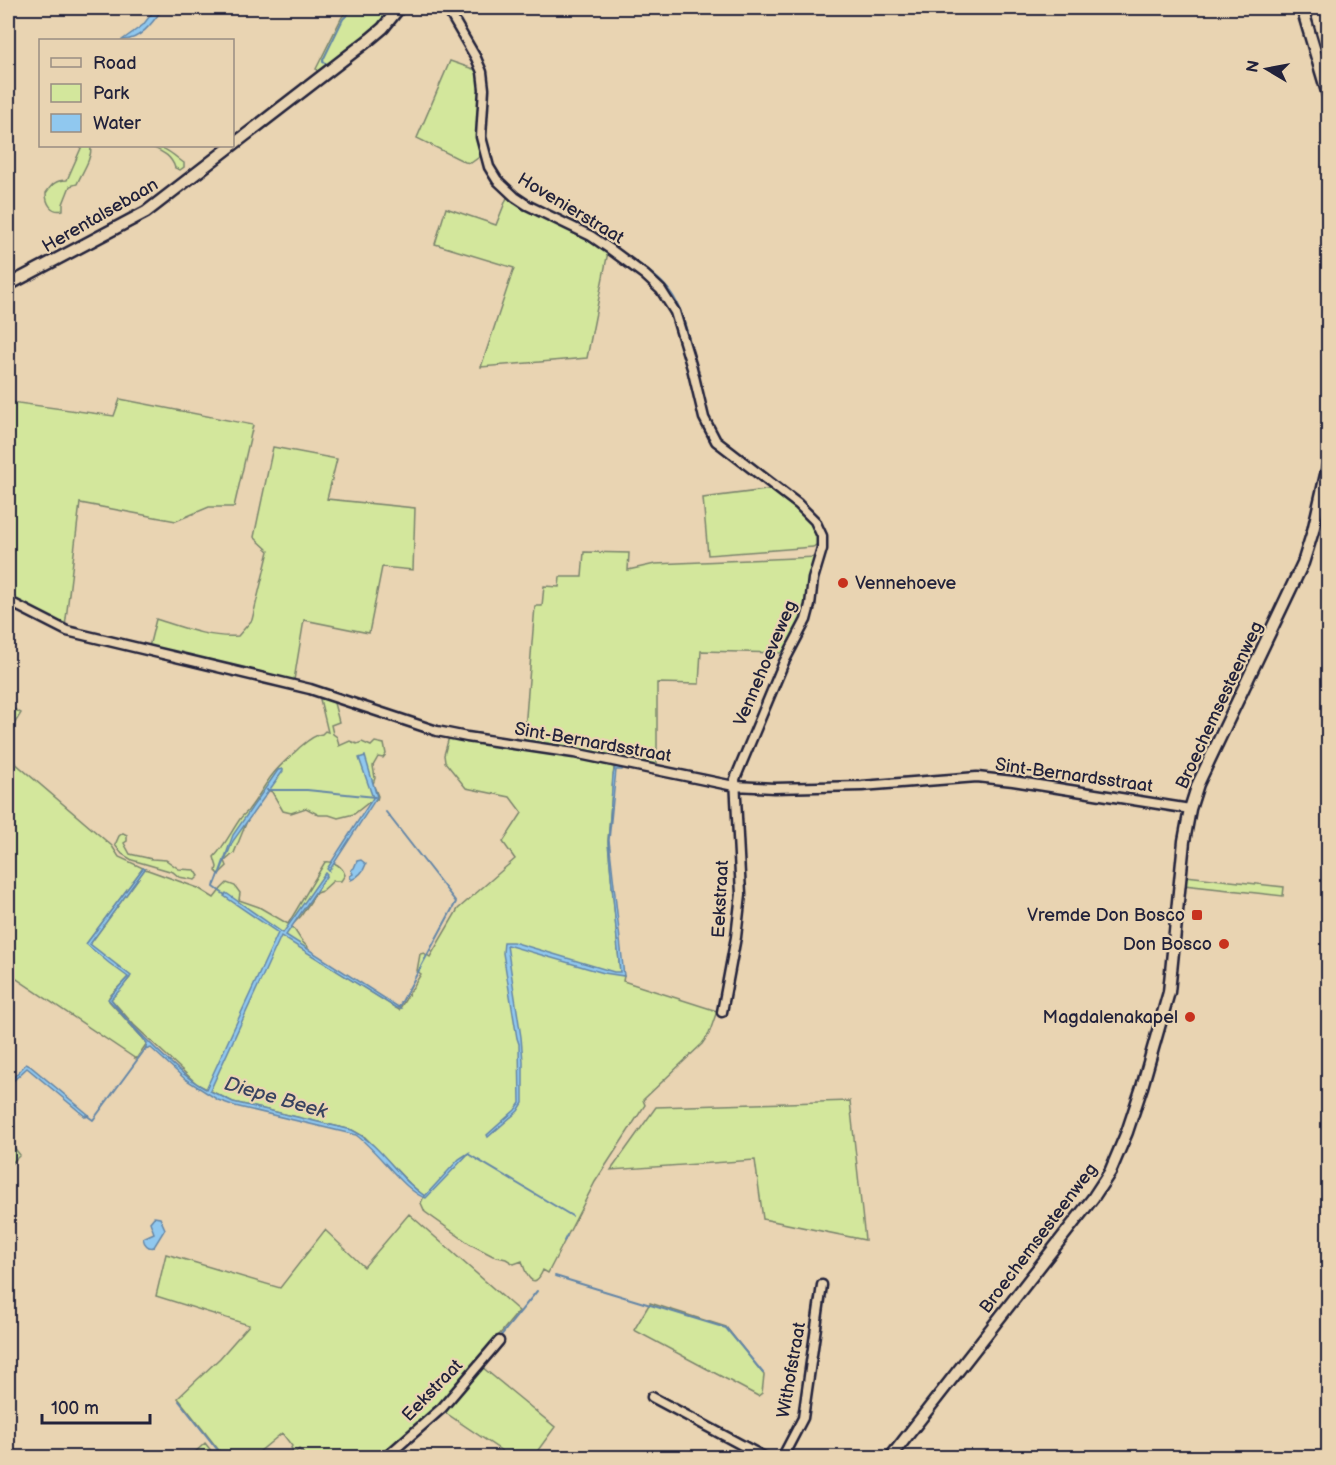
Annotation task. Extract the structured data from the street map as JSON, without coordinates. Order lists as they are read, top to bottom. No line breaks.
{"streets":{"street":["Hovenierstraat","Herentalsebaan","Vennehoeveweg","Broechemsesteenweg","Sint-Bernardsstraat","Eekstraat","Withofstraat"]},"crossings":[["Hovenierstraat","Vennehoeveweg"],["Vennehoeveweg","Sint-Bernardsstraat"],["Vennehoeveweg","Eekstraat"],["Broechemsesteenweg","Sint-Bernardsstraat"],["Sint-Bernardsstraat","Eekstraat"]],"water":["Diepe Beek"],"places":{"other":["Vennehoeve","Don Bosco","Magdalenakapel"],"transit":["Vremde Don Bosco"]},"legend":["Road","Park","Water"],"scale_bar":"100 m","north":"left"}
